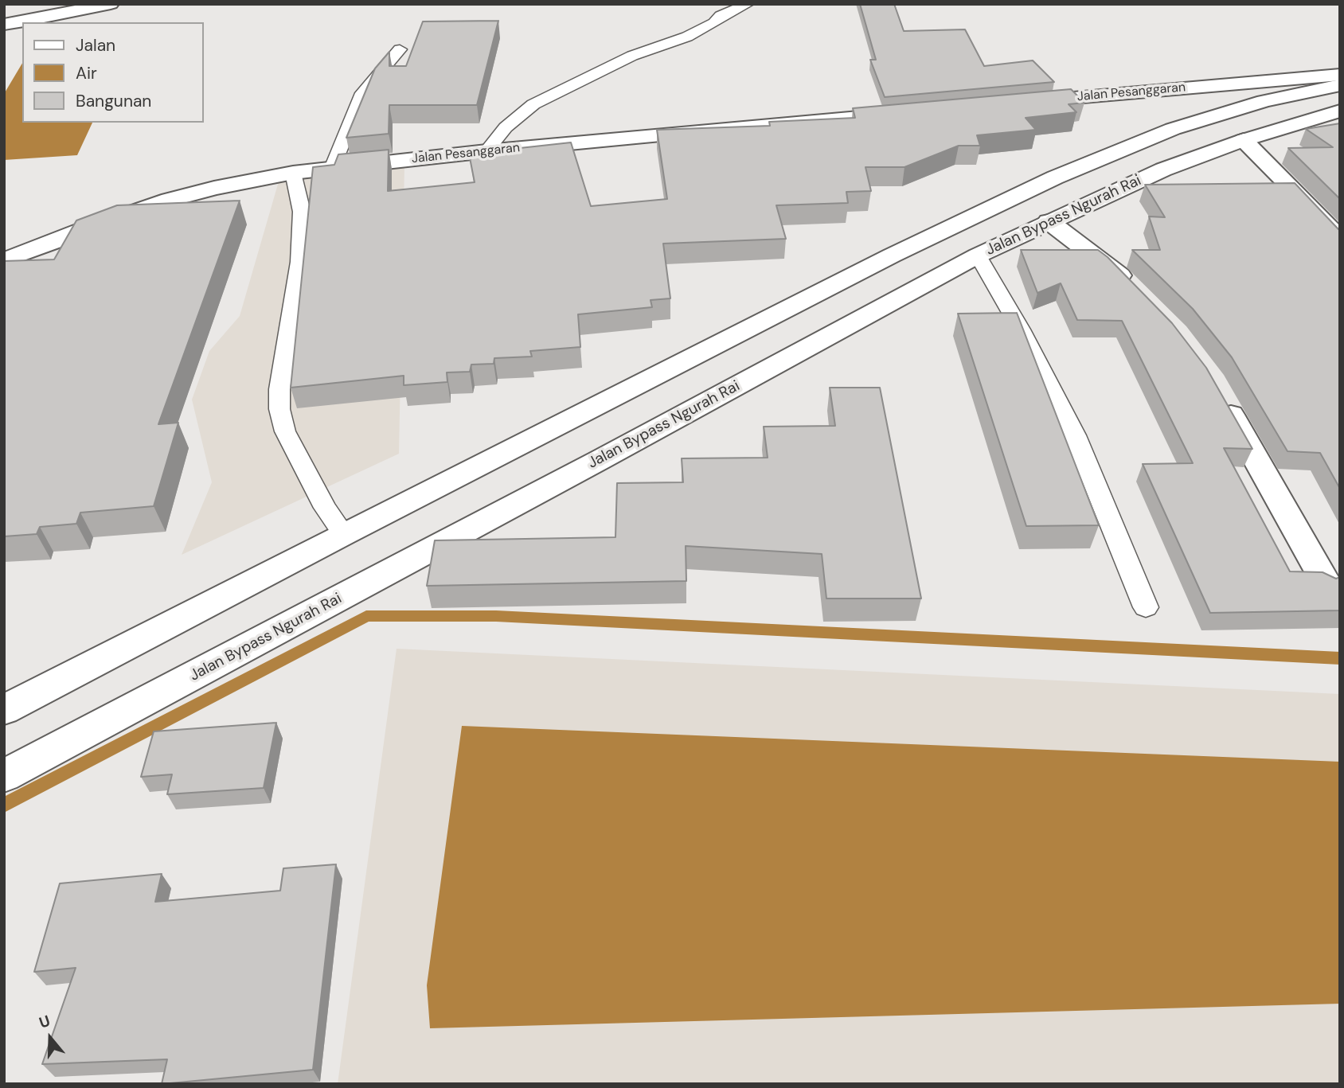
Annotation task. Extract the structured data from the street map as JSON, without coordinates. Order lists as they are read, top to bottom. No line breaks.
{"streets":{"main road":["Jalan Pesanggaran","Jalan Bypass Ngurah Rai"]},"legend":["Jalan","Air","Bangunan"],"north":"top"}
